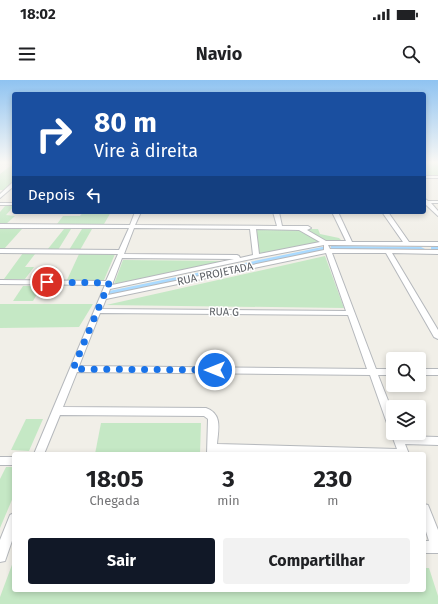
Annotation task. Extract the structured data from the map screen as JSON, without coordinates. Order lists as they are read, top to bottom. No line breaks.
{"streets":{"street":["RUA PROJETADA","RUA G"]},"page":{"status":"18:02","header":"Navio","turn":["80 m","Vire à direita"],"then":"Depois","eta":["18:05","Chegada","3","min","230","m"],"buttons":["Sair","Compartilhar"]}}
